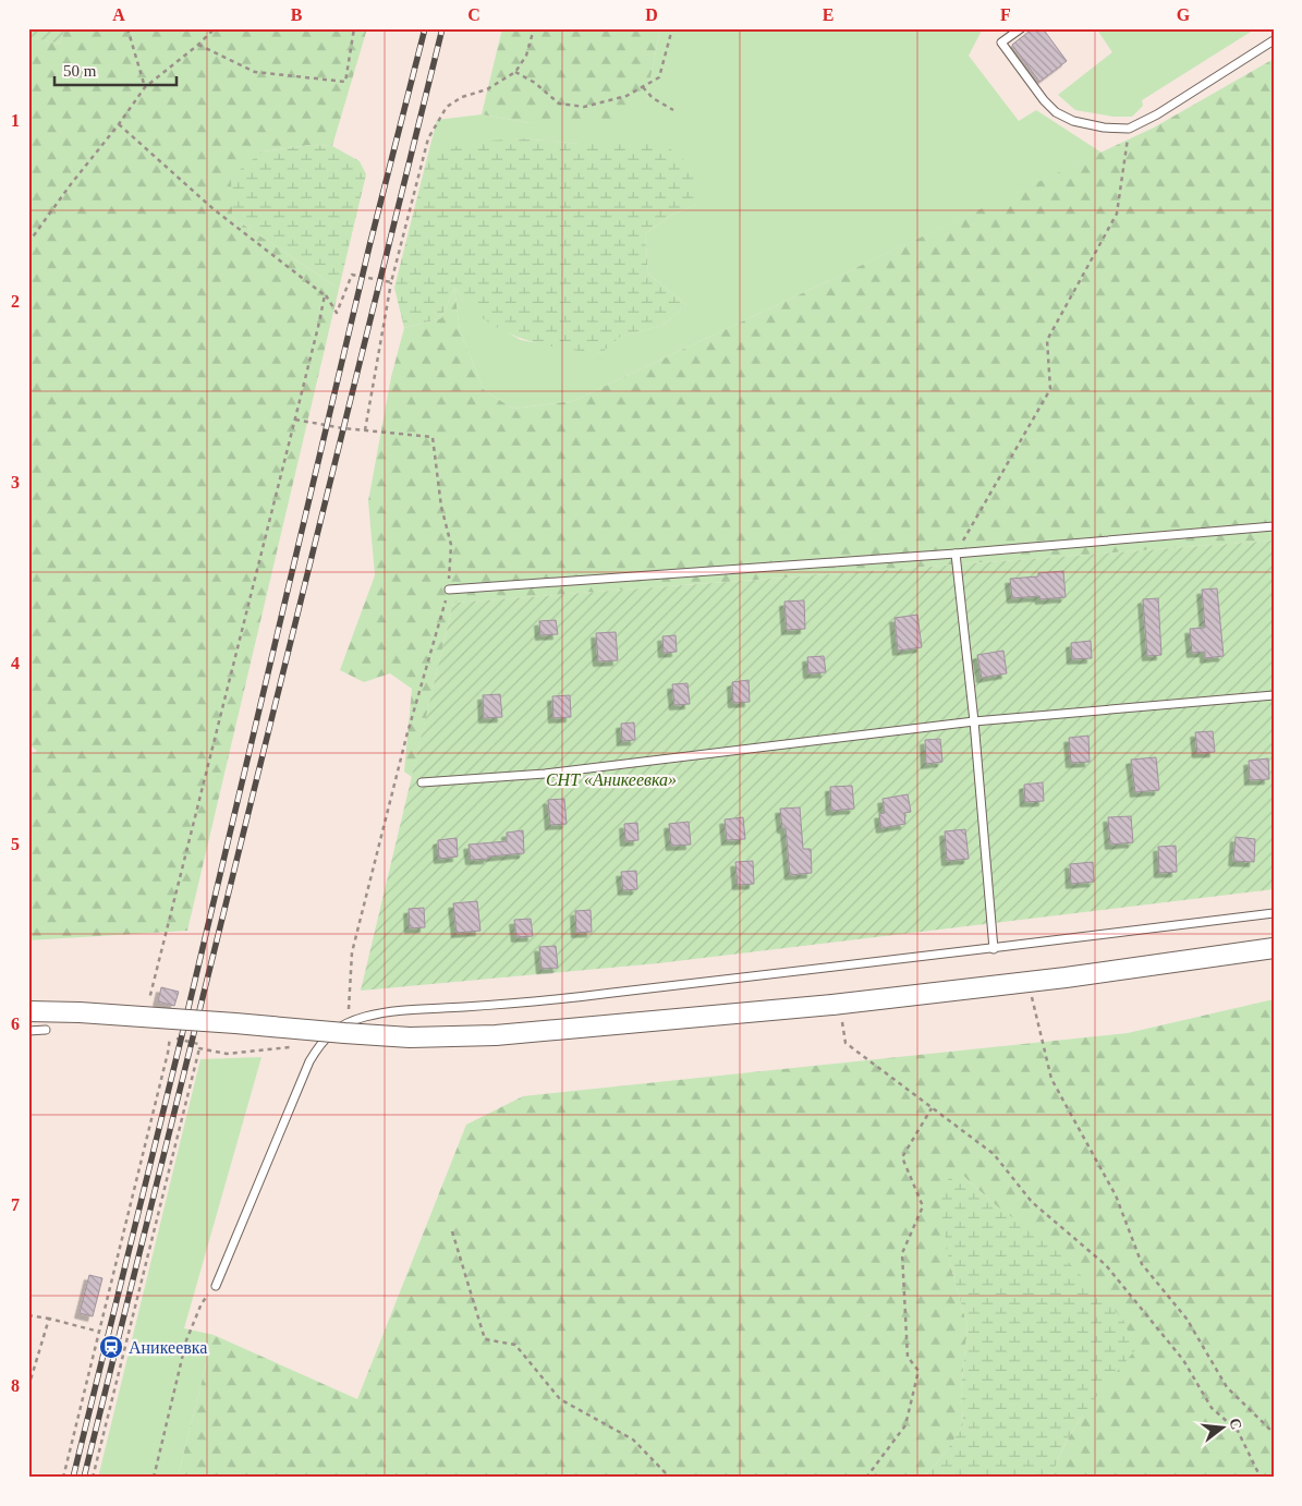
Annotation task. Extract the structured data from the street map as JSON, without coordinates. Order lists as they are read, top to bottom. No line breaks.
{"parks":["СНТ «Аникеевка»"],"places":{"station":["Аникеевка"]},"scale_bar":"50 m","north":"right","grid":{"columns":["A","B","C","D","E","F","G"],"rows":["1","2","3","4","5","6","7","8"]}}
